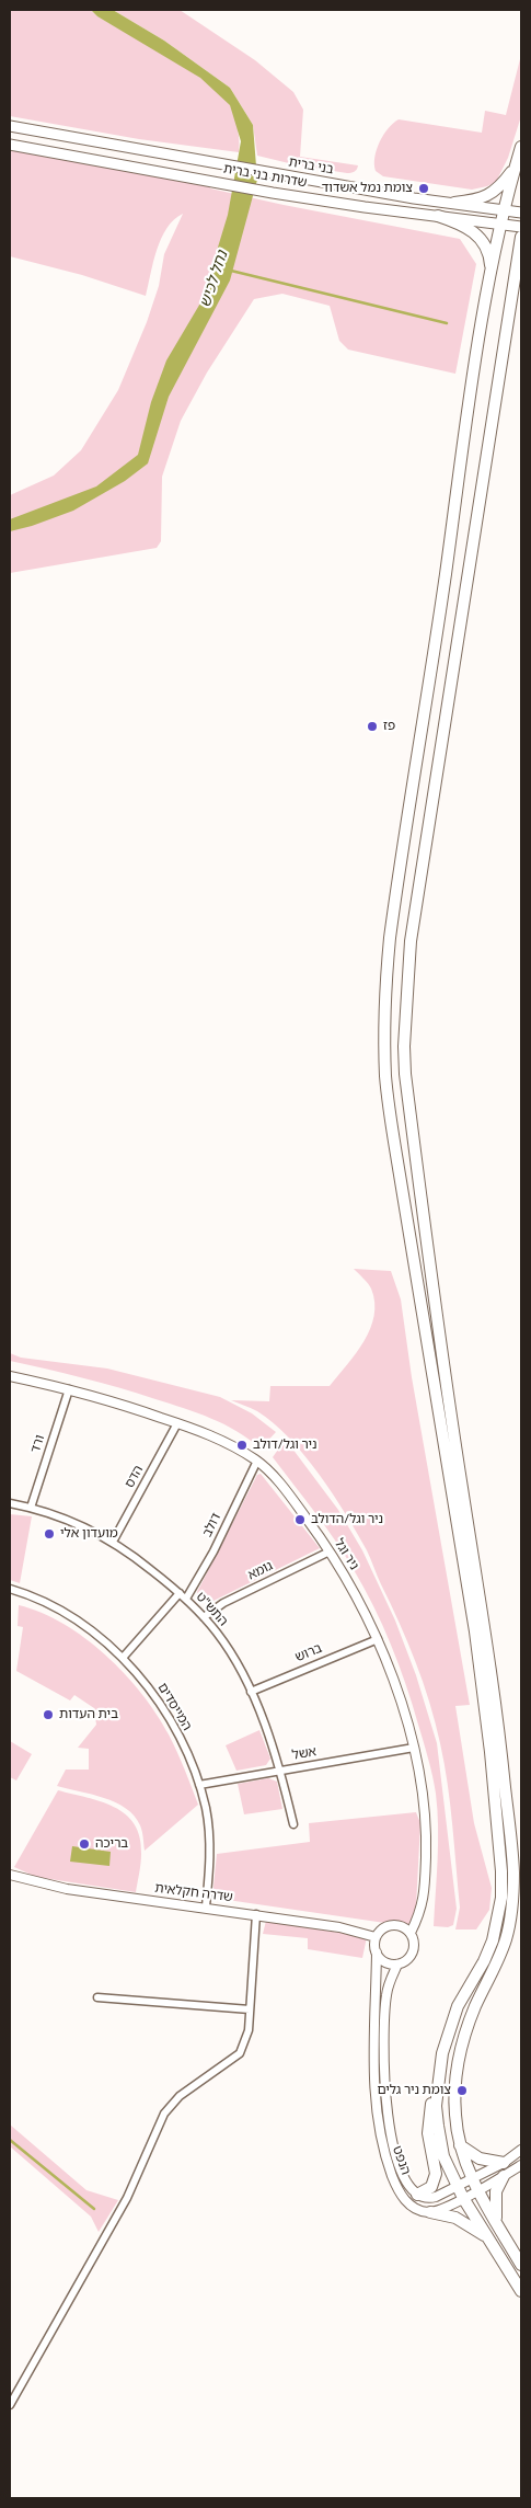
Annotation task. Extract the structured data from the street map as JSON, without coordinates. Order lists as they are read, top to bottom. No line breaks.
{"streets":{"main road":["בני ברית","שדרות בני ברית"],"street":["ורד","הדס","דולב","ניר וגל","גומא","התש\"ט","ברוש","המייסדים","אשל","שדרה חקלאית","הנפט"]},"crossings":[["בני ברית","שדרות בני ברית"],["ורד","ניר וגל"],["ורד","התש\"ט"],["הדס","ניר וגל"],["הדס","התש\"ט"],["דולב","ניר וגל"],["דולב","התש\"ט"],["ניר וגל","גומא"],["ניר וגל","ברוש"],["ניר וגל","אשל"],["ניר וגל","שדרה חקלאית"],["ניר וגל","הנפט"],["גומא","התש\"ט"],["התש\"ט","ברוש"],["התש\"ט","אשל"],["המייסדים","אשל"],["המייסדים","שדרה חקלאית"],["שדרה חקלאית","הנפט"]],"water":["נחל לכיש"],"places":["צומת נמל אשדוד","פז","ניר וגל/דולב","ניר וגל/הדולב","מועדון אלי","בית העדות","בריכה","צומת ניר גלים"]}
